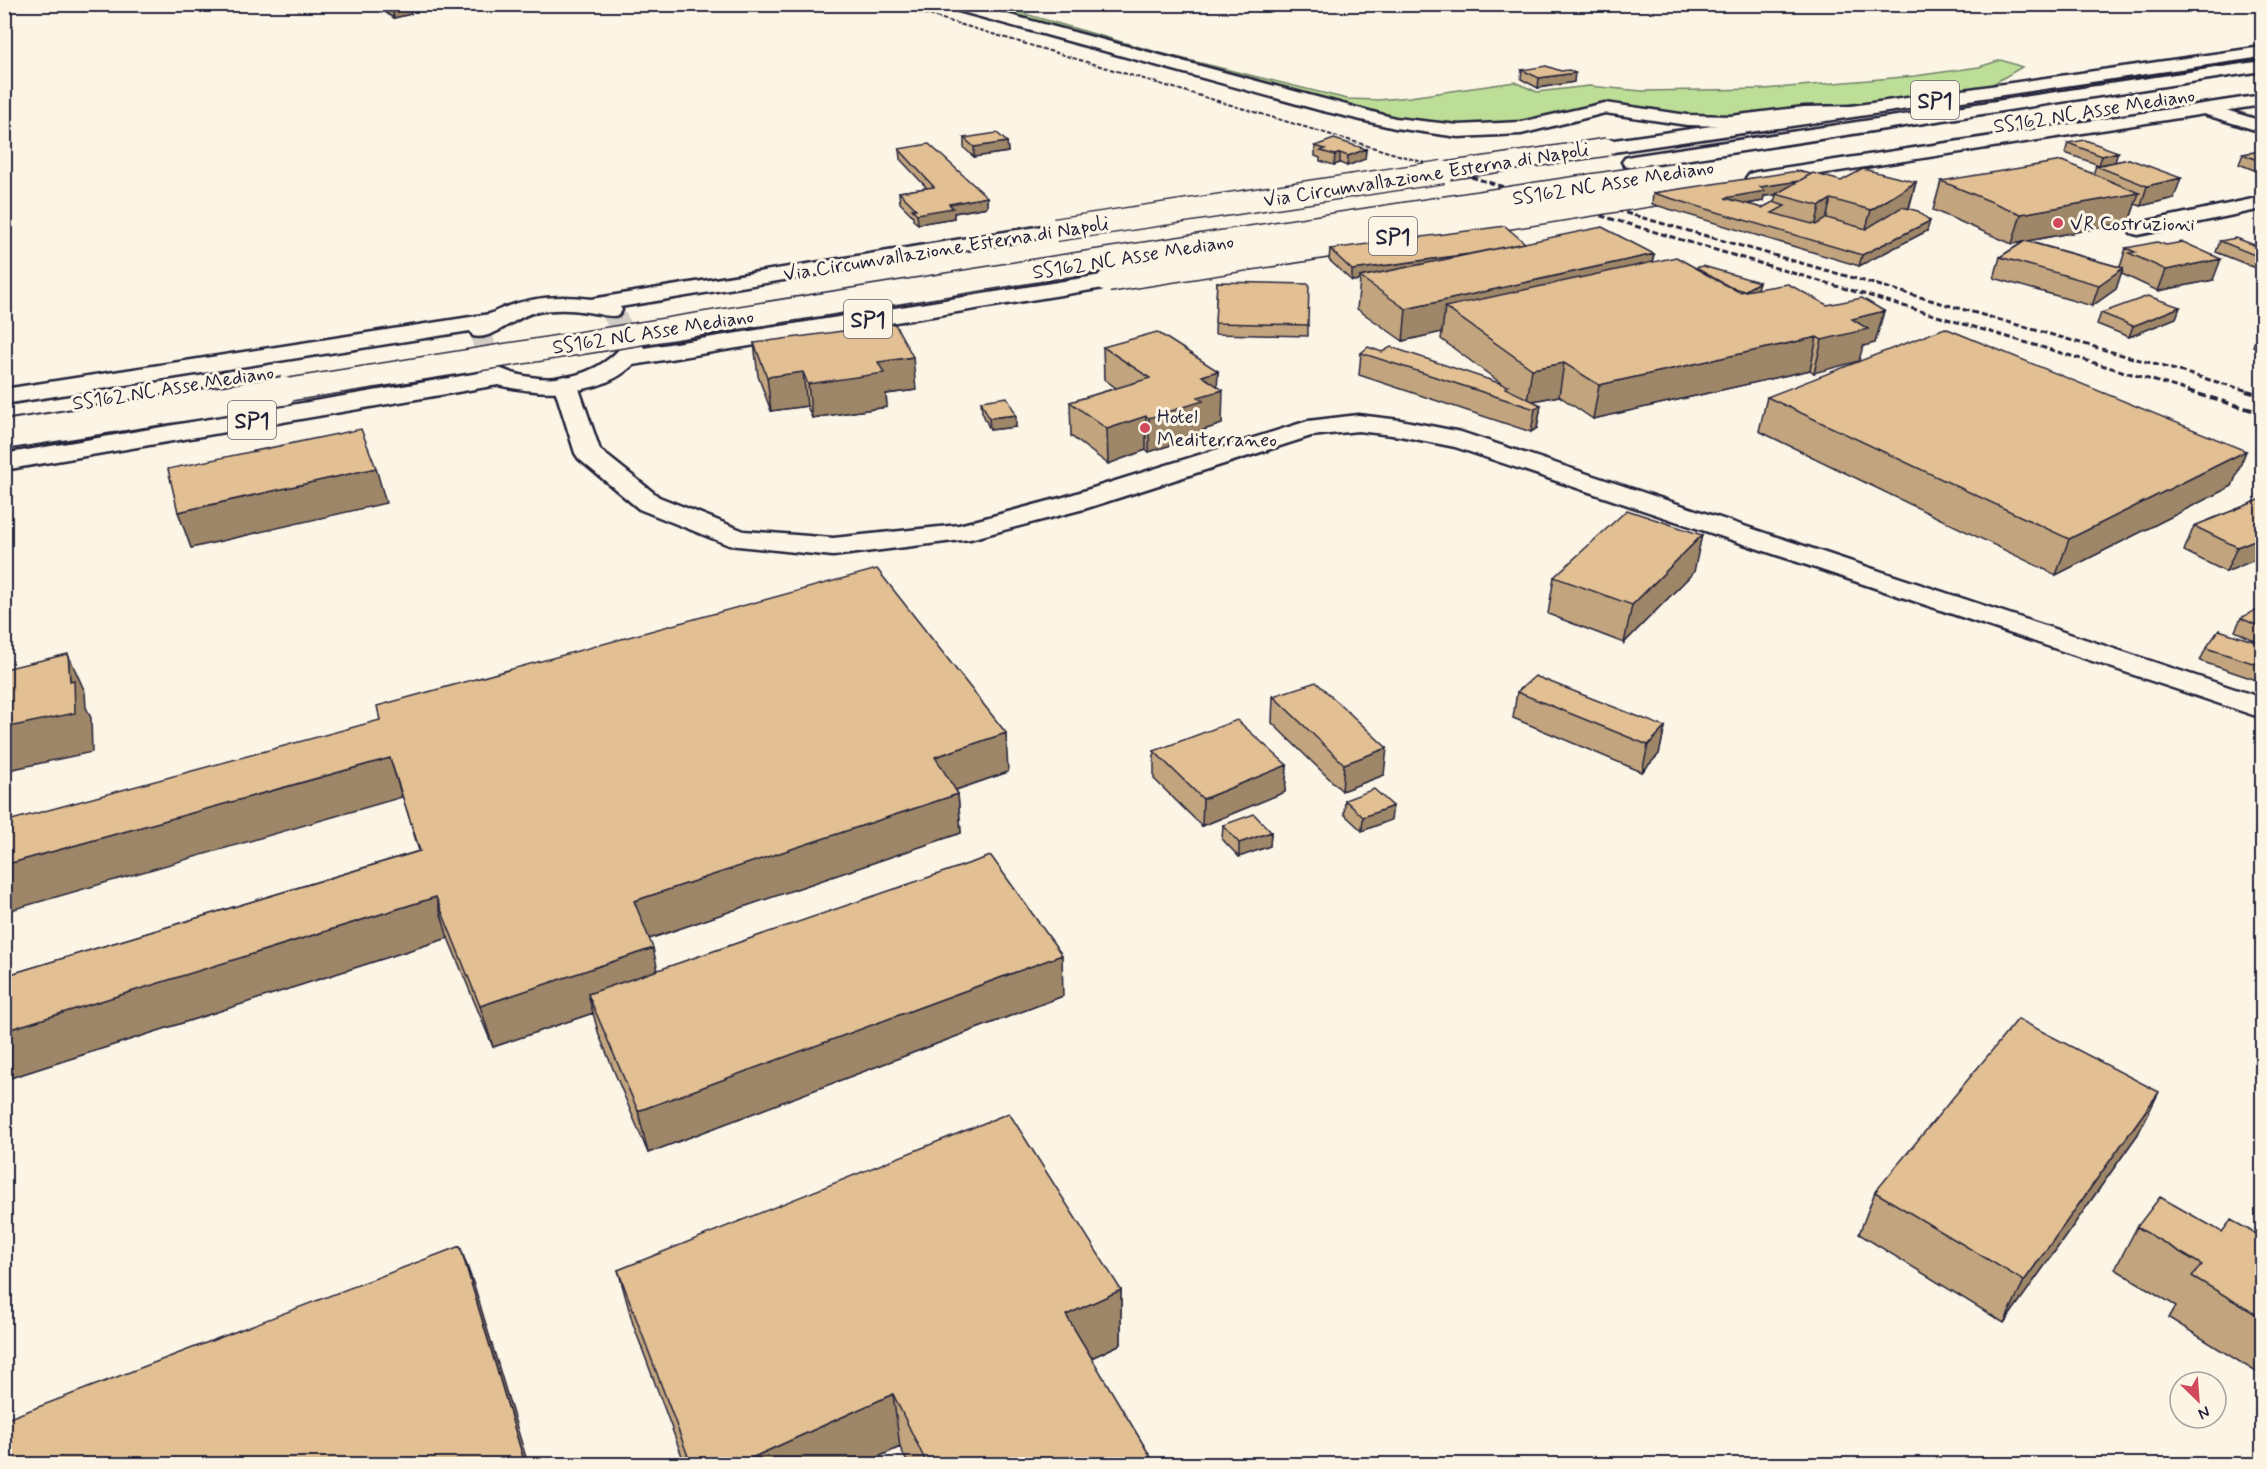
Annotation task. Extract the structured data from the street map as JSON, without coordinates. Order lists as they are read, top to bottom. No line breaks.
{"streets":{"main road":["SP1","SS162 NC Asse Mediano","Via Circumvallazione Esterna di Napoli"]},"places":["VR Costruzioni","Hotel Mediterraneo"],"north":"bottom right"}
